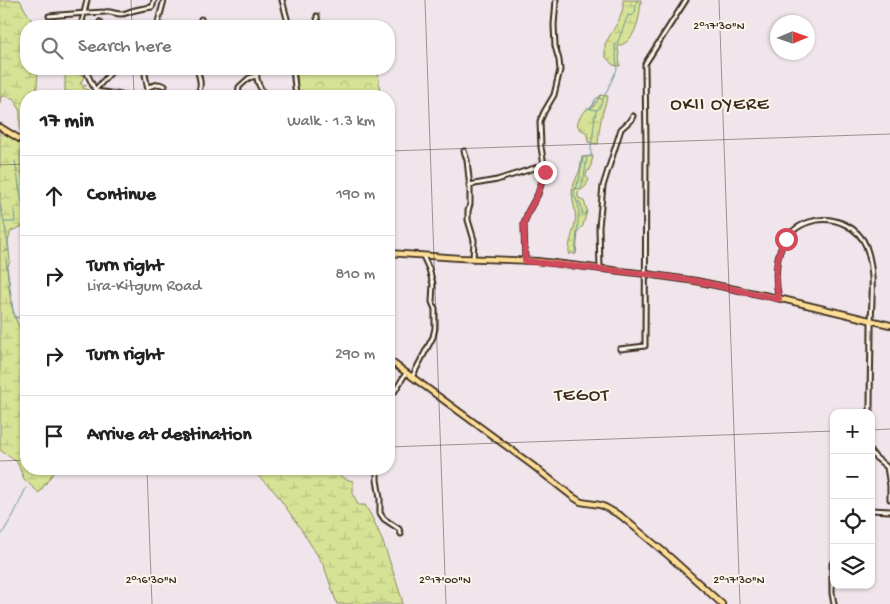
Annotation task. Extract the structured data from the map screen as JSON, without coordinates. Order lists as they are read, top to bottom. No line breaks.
{"districts":["OKII OYERE","TEGOT"],"north":"right","page":{"search":"Search here","heading":["17 min","Walk · 1.3 km"],"list":[["Continue","190 m"],["Turn right","Lira-Kitgum Road","810 m"],["Turn right","290 m"],"Arrive at destination"],"map_buttons":["+","−"]},"coordinates":["2°17'30\"N","2°16'30\"N","2°17'00\"N"]}
